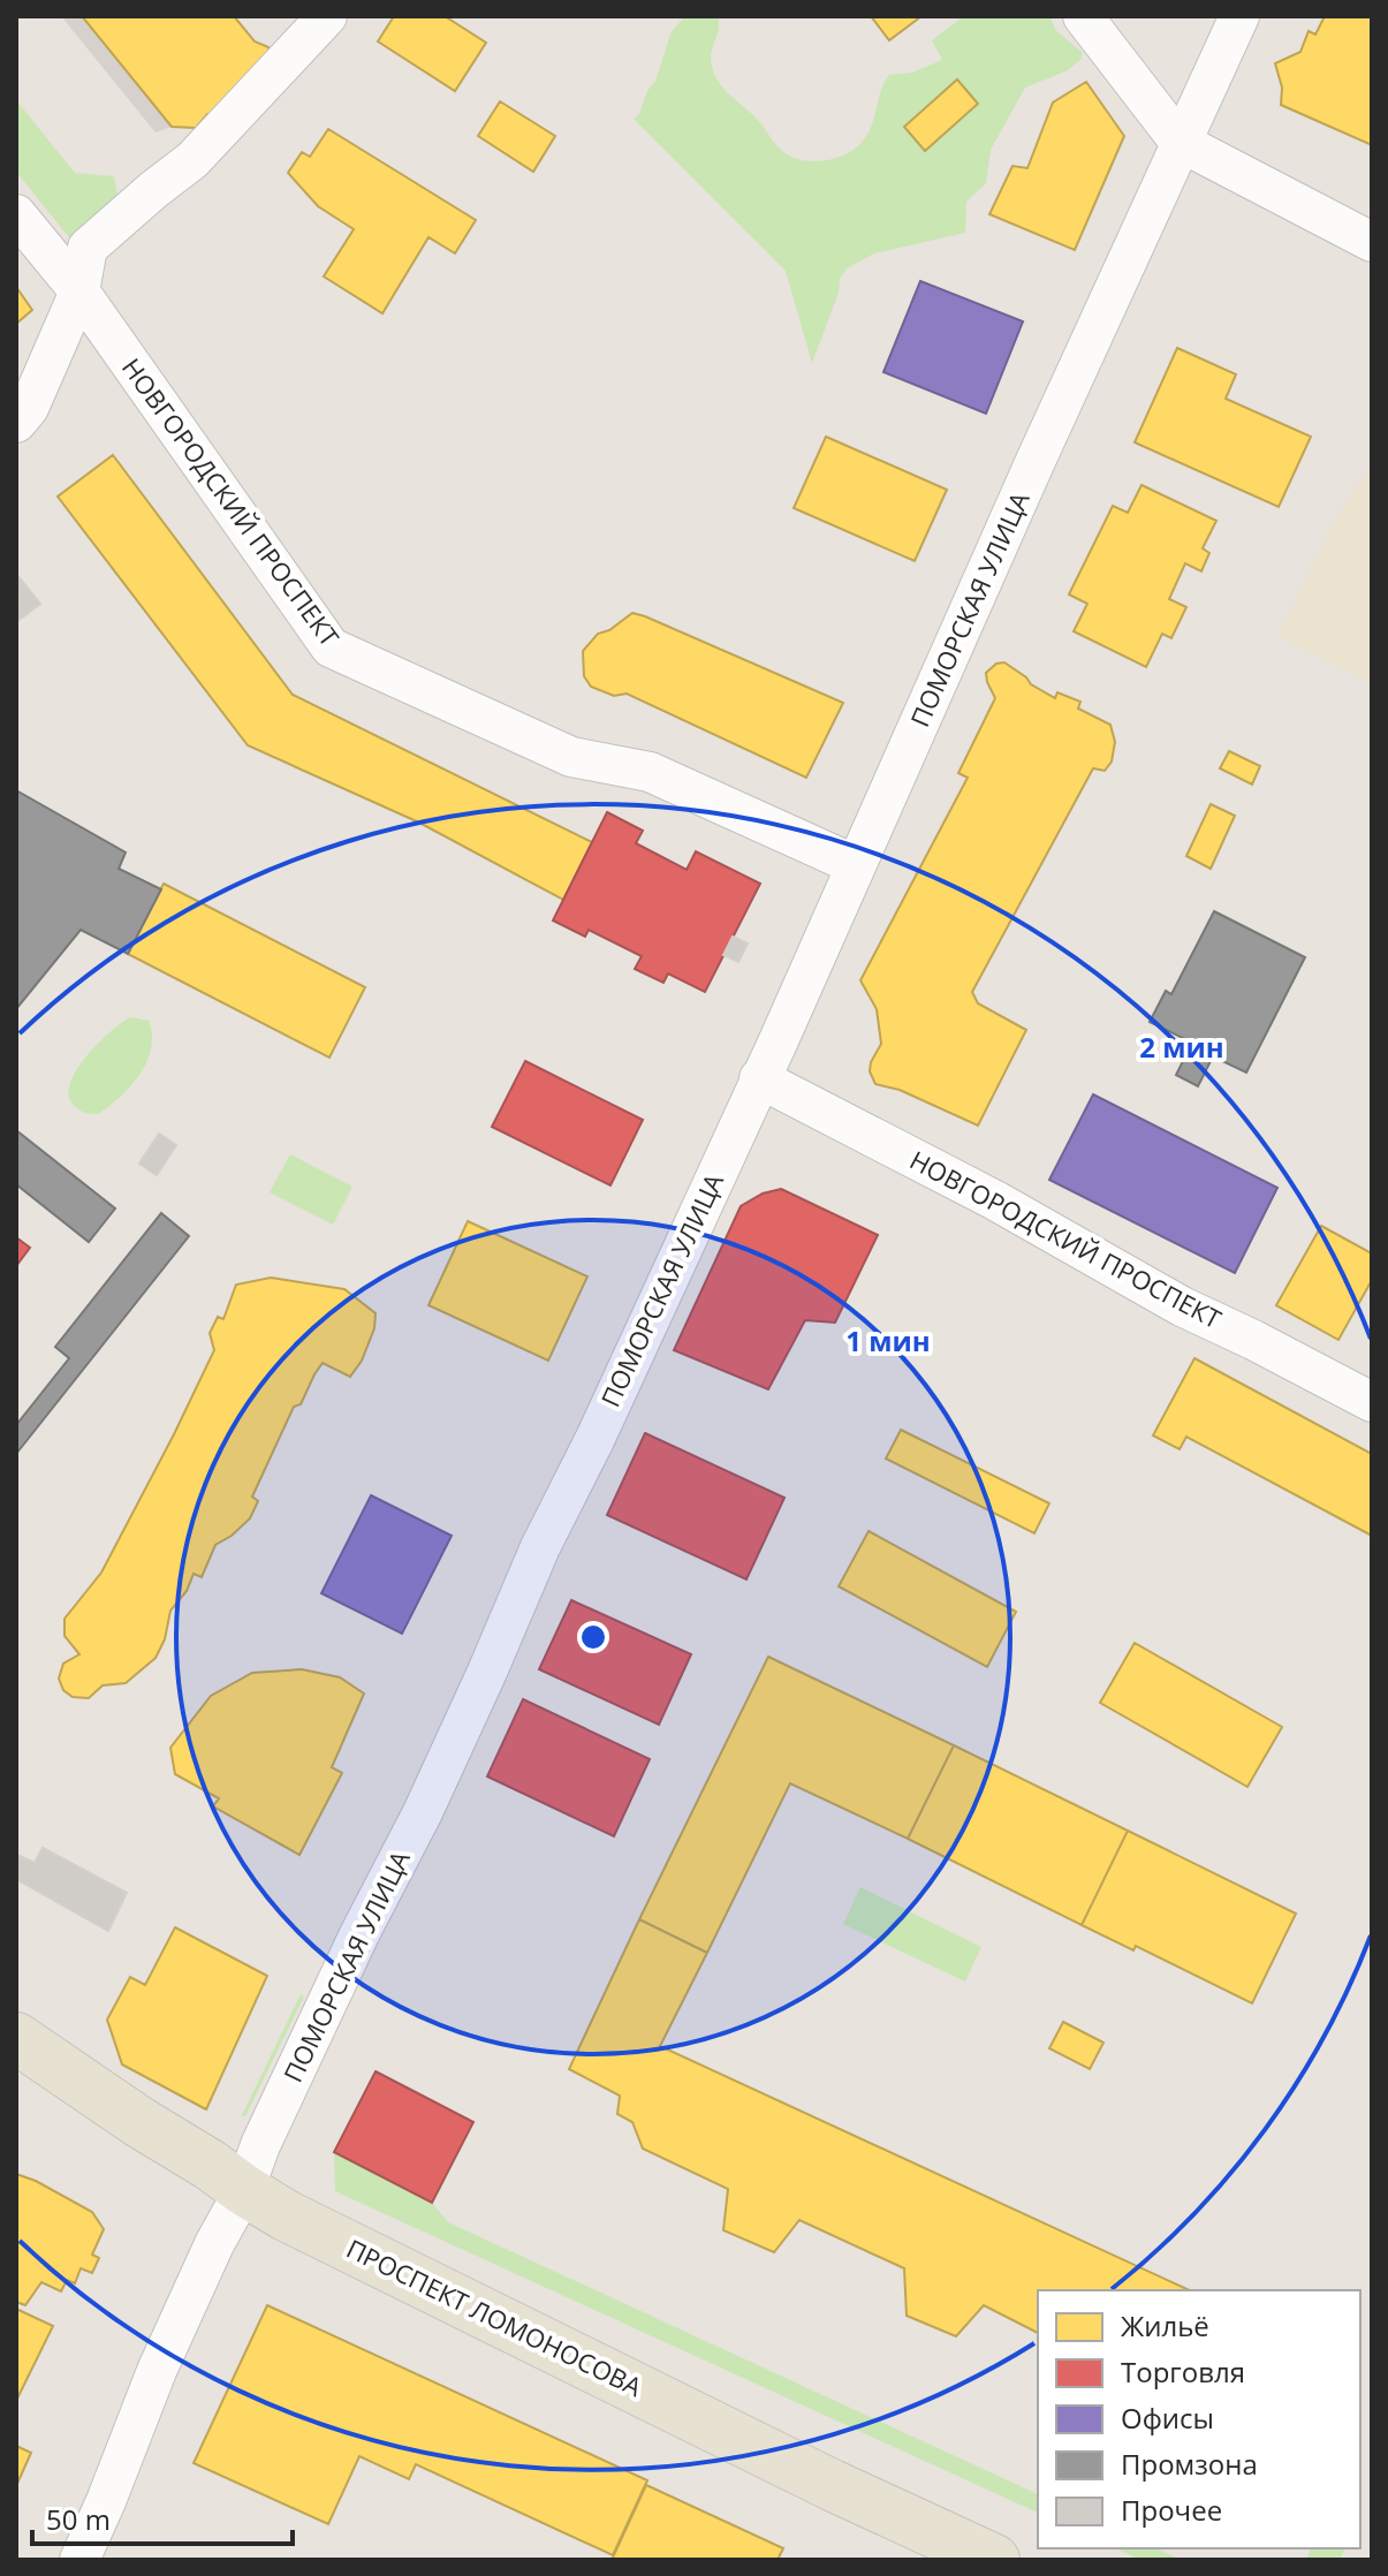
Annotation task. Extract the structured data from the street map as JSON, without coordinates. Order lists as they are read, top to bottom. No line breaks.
{"streets":{"main road":["ПРОСПЕКТ ЛОМОНОСОВА"],"street":["НОВГОРОДСКИЙ ПРОСПЕКТ","ПОМОРСКАЯ УЛИЦА"]},"crossings":[["НОВГОРОДСКИЙ ПРОСПЕКТ","ПОМОРСКАЯ УЛИЦА"],["ПОМОРСКАЯ УЛИЦА","ПРОСПЕКТ ЛОМОНОСОВА"]],"legend":["Жильё","Торговля","Офисы","Промзона","Прочее"],"scale_bar":"50 m","rings":["2 мин","1 мин"]}
